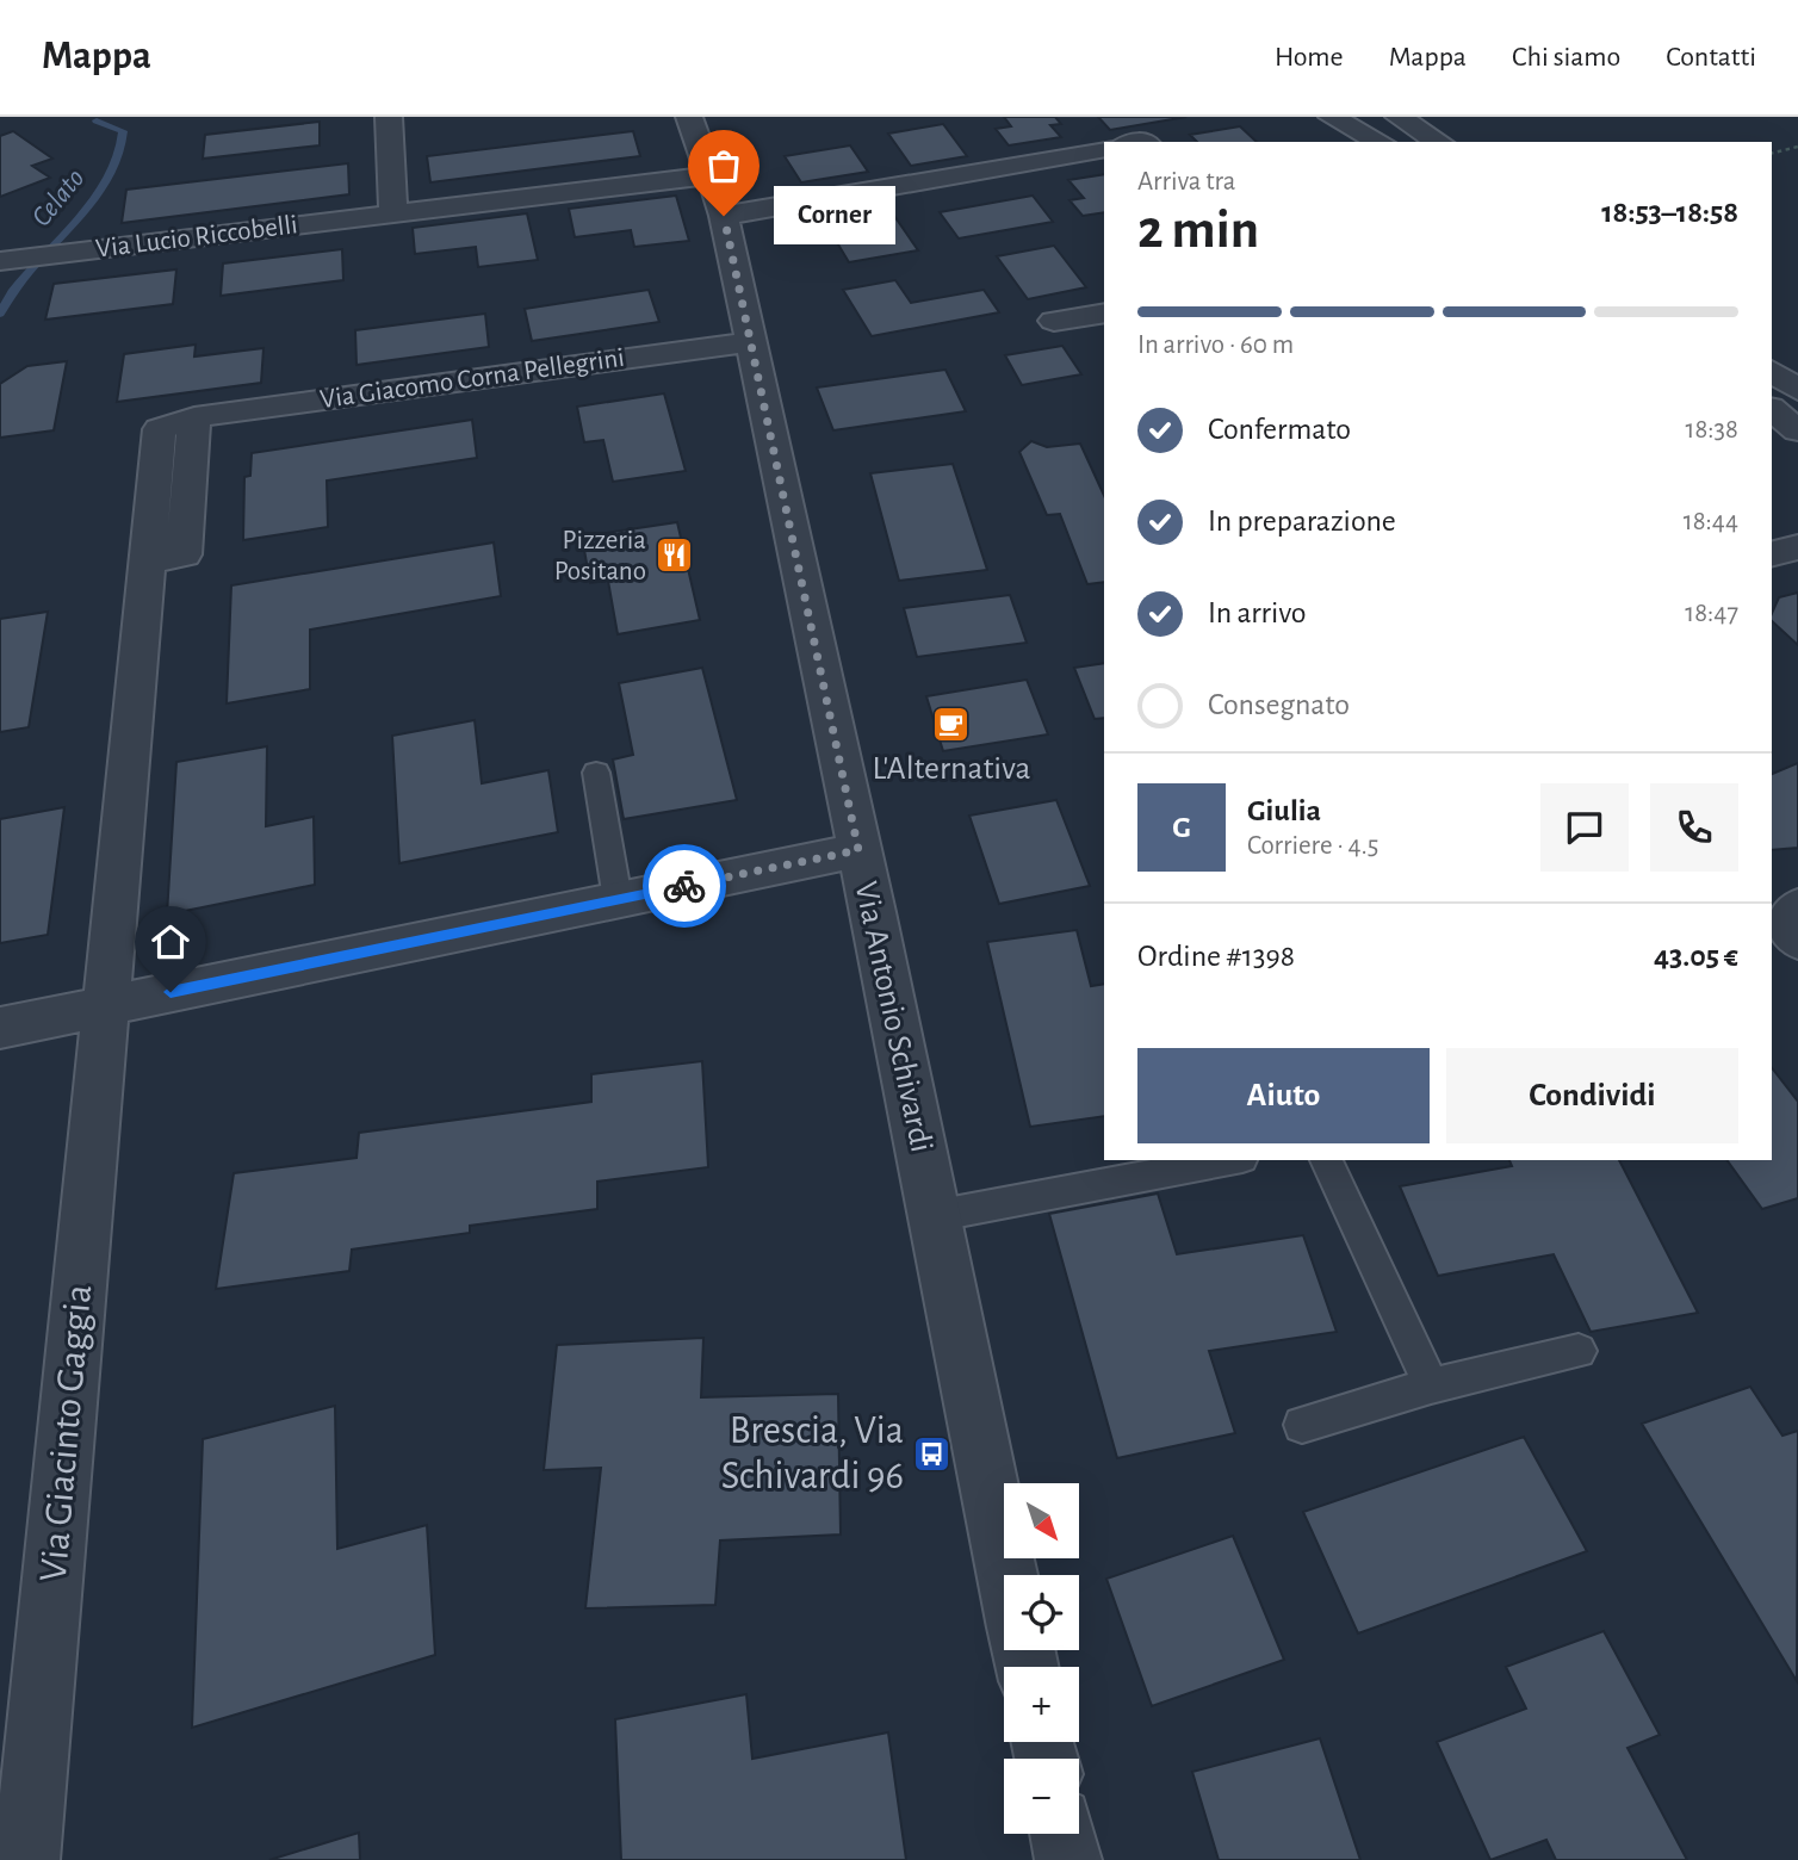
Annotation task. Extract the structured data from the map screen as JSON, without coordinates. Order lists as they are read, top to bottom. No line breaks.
{"streets":{"street":["Via Lucio Riccobelli","Via Giacomo Corna Pellegrini","Via Antonio Schivardi","Via Giacinto Gaggia"]},"crossings":[["Via Lucio Riccobelli","Via Antonio Schivardi"],["Via Giacomo Corna Pellegrini","Via Antonio Schivardi"],["Via Giacomo Corna Pellegrini","Via Giacinto Gaggia"]],"water":["Celato"],"places":{"other":["Corner"],"restaurant":["Pizzeria Positano"],"cafe":["L'Alternativa"],"bus stop":["Brescia, Via Schivardi 96"]},"north":"bottom right","page":{"header":"Mappa","nav":["Home","Mappa","Chi siamo","Contatti"],"heading":["2 min","Arriva tra","18:53–18:58"],"panel":["Giulia","Corriere · 4.5","Ordine #1398","43.05 €"],"bubble":"Corner","bar":"In arrivo · 60 m","list":[["Confermato","18:38"],["In preparazione","18:44"],["In arrivo","18:47"],"Consegnato"],"round":"G","buttons":["Aiuto","Condividi"],"map_buttons":["+","−"]}}
